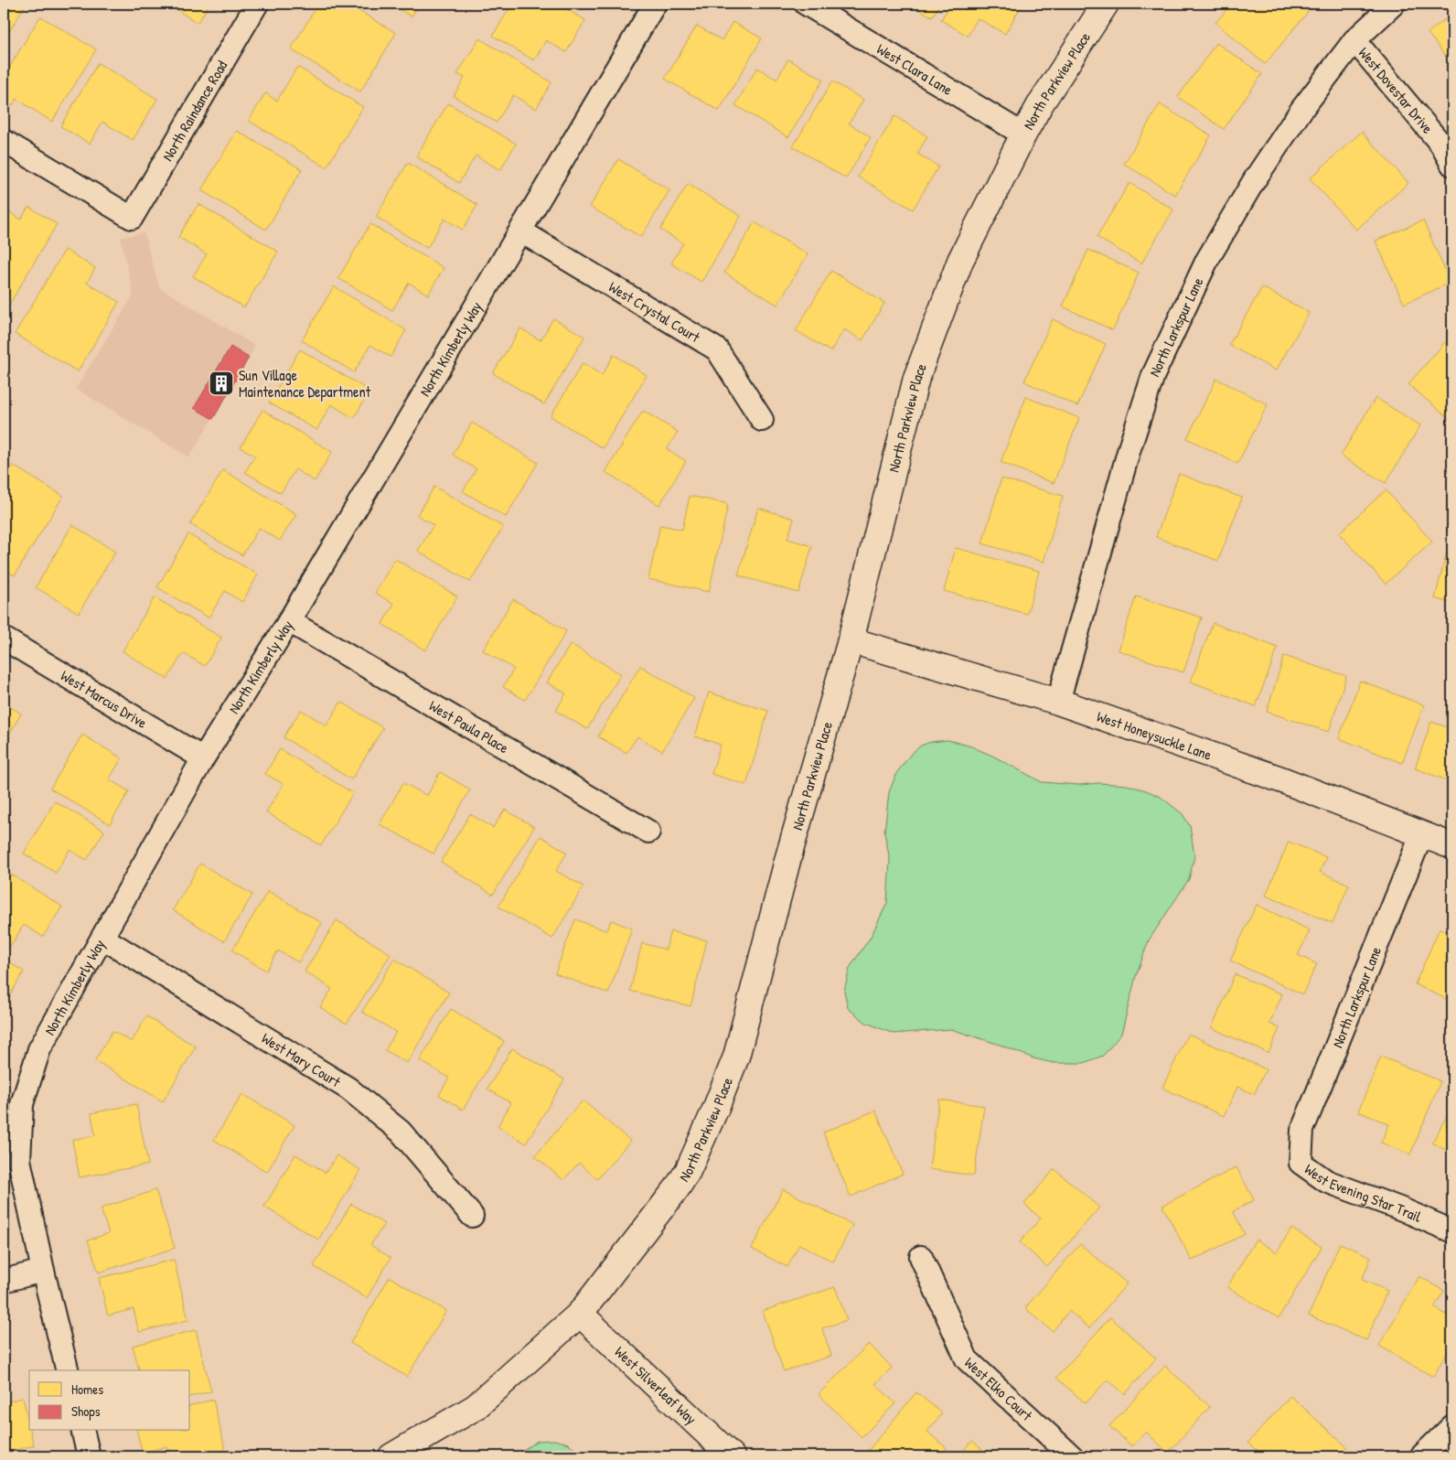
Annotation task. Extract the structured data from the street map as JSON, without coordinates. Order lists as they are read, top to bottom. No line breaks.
{"streets":{"street":["West Clara Lane","North Parkview Place","West Dovestar Drive","North Raindance Road","West Crystal Court","North Larkspur Lane","North Kimberly Way","West Marcus Drive","West Paula Place","West Honeysuckle Lane","West Mary Court","West Evening Star Trail","West Silverleaf Way","West Elko Court"]},"crossings":[["West Clara Lane","North Parkview Place"],["North Parkview Place","West Honeysuckle Lane"],["North Parkview Place","West Silverleaf Way"],["West Dovestar Drive","North Larkspur Lane"],["West Crystal Court","North Kimberly Way"],["North Larkspur Lane","West Honeysuckle Lane"],["North Larkspur Lane","West Evening Star Trail"],["North Kimberly Way","West Marcus Drive"],["North Kimberly Way","West Paula Place"],["North Kimberly Way","West Mary Court"]],"places":{"building":["Sun Village Maintenance Department"]},"legend":["Homes","Shops"]}
